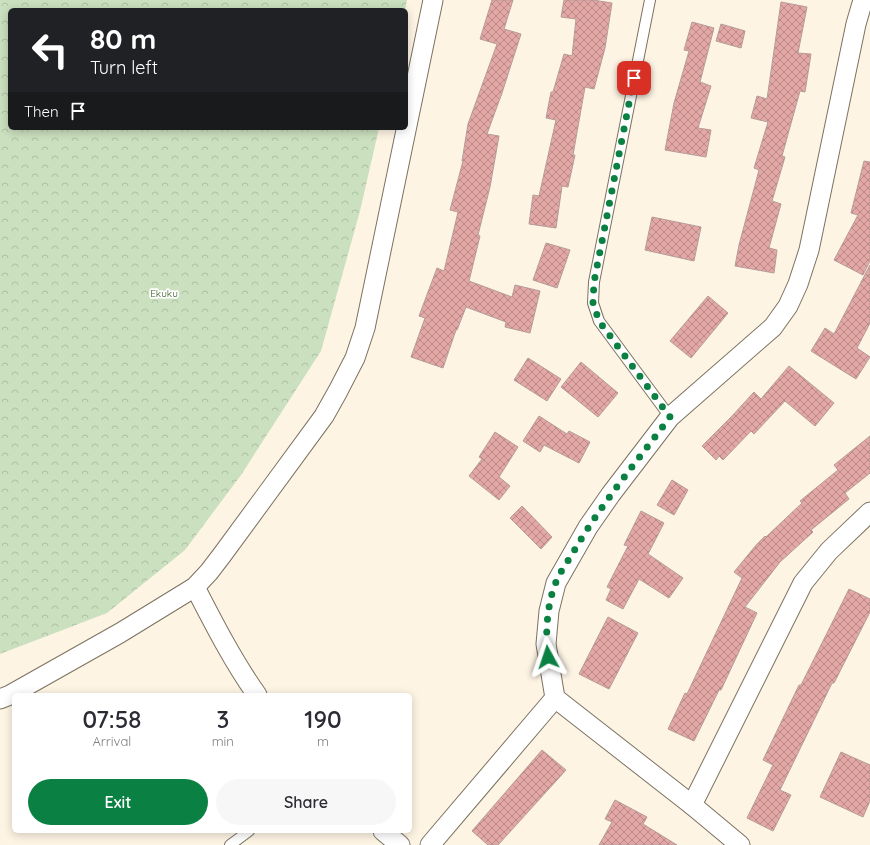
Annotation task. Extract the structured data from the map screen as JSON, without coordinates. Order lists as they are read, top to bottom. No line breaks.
{"parks":["Ekuku"],"page":{"turn":["80 m","Turn left"],"then":"Then","eta":["07:58","Arrival","3","min","190","m"],"buttons":["Exit","Share"]}}
